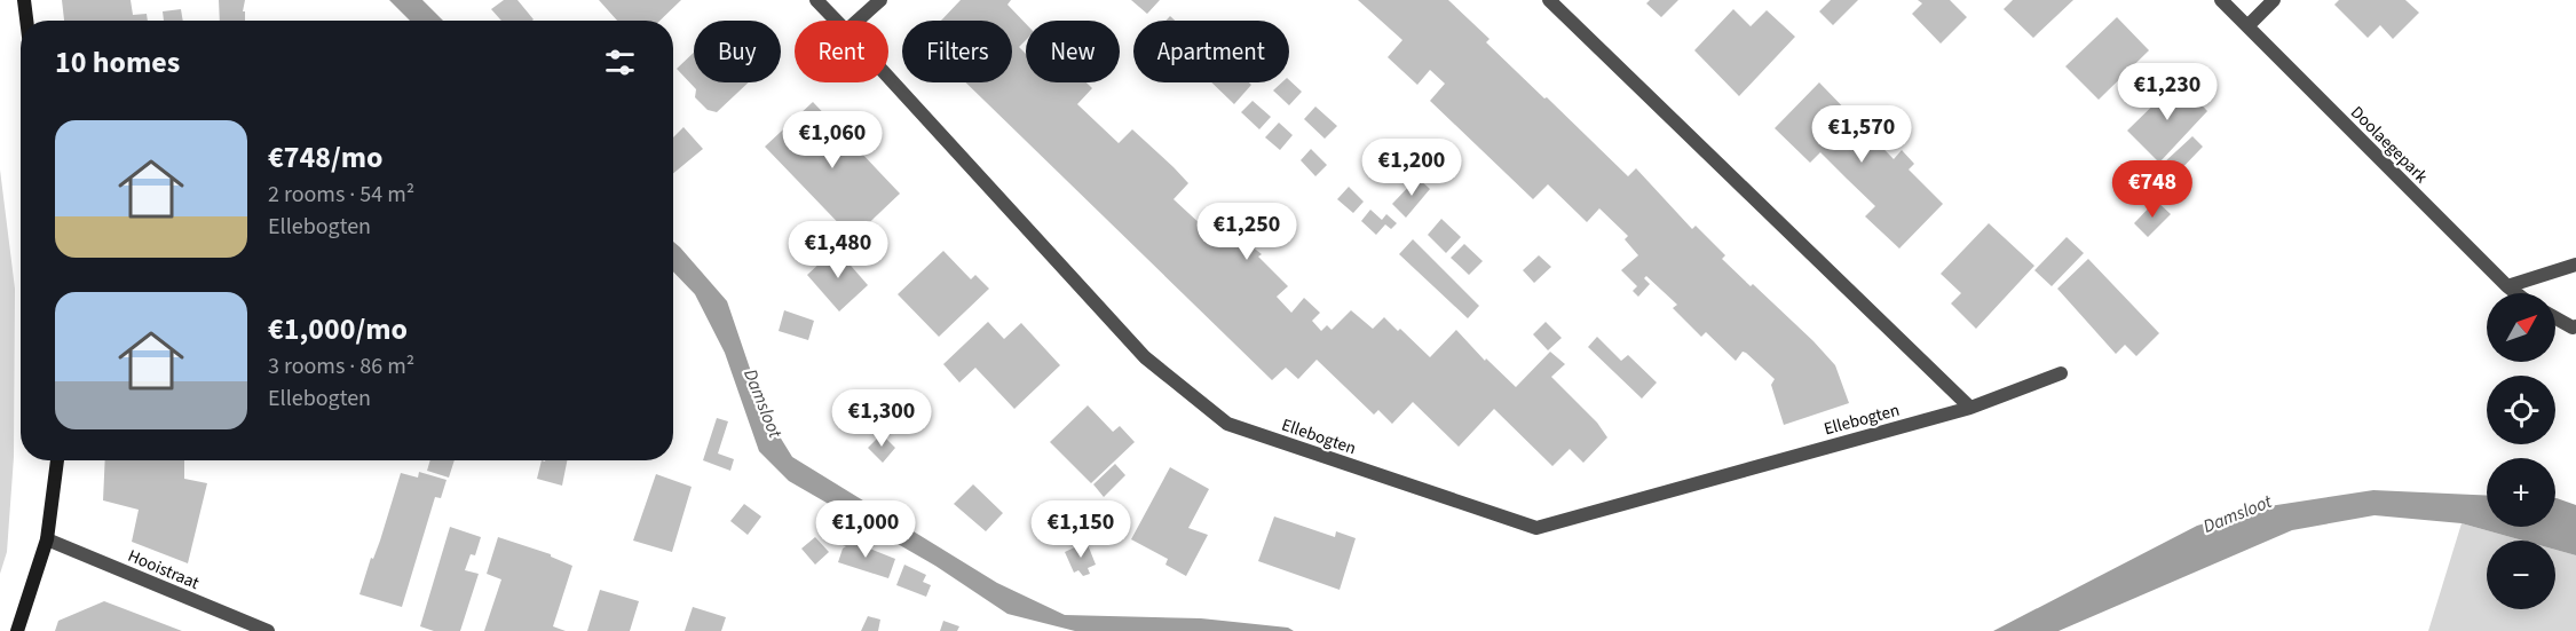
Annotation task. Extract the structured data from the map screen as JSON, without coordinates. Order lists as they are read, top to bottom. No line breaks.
{"streets":{"street":["Doolaegepark","Ellebogten","Hooistraat"]},"water":["Damsloot"],"north":"top right","page":{"chip":["Buy","Rent","Filters","New","Apartment"],"heading":"10 homes","price":["€1,230","€1,570","€1,060","€1,200","€748","€1,250","€1,480","€1,300","€1,000","€1,150"],"list":[{"name":"€748/mo","note":"2 rooms · 54 m² · Ellebogten"},{"name":"€1,000/mo","note":"3 rooms · 86 m² · Ellebogten"}],"map_buttons":["+","−"]}}
